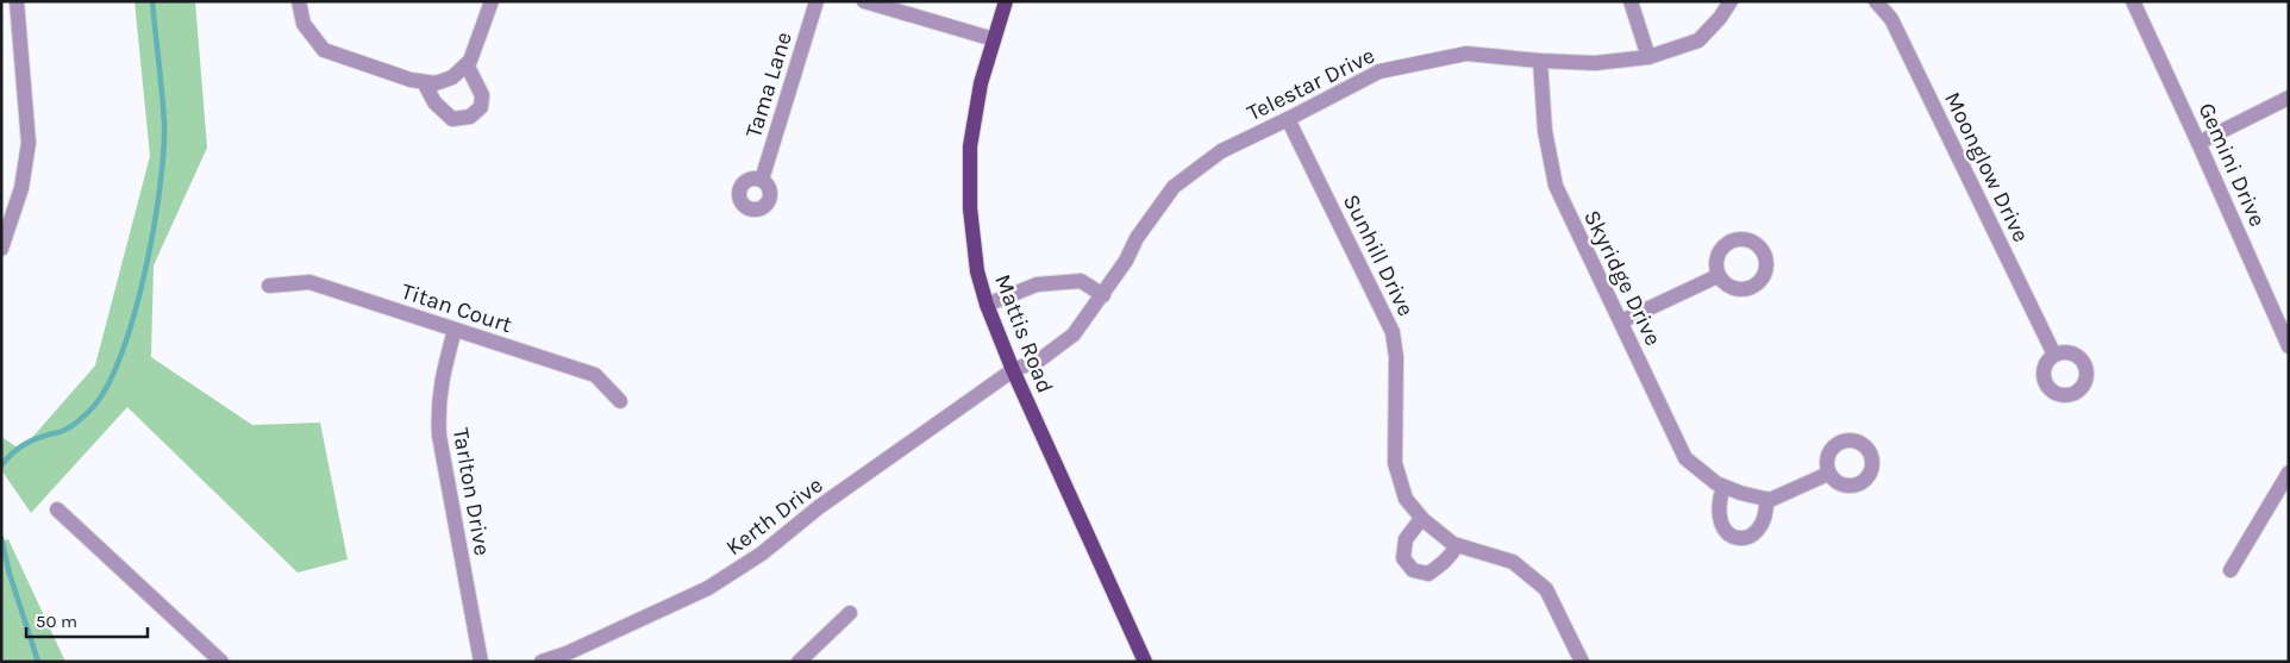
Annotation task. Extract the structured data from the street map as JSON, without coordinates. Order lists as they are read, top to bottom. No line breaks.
{"streets":{"main road":["Mattis Road"],"street":["Telestar Drive","Tama Lane","Gemini Drive","Moonglow Drive","Sunhill Drive","Skyridge Drive","Titan Court","Tarlton Drive","Kerth Drive"]},"crossings":[["Telestar Drive","Sunhill Drive"],["Telestar Drive","Skyridge Drive"],["Telestar Drive","Mattis Road"],["Telestar Drive","Kerth Drive"],["Titan Court","Tarlton Drive"],["Mattis Road","Kerth Drive"]],"scale_bar":"50 m"}
